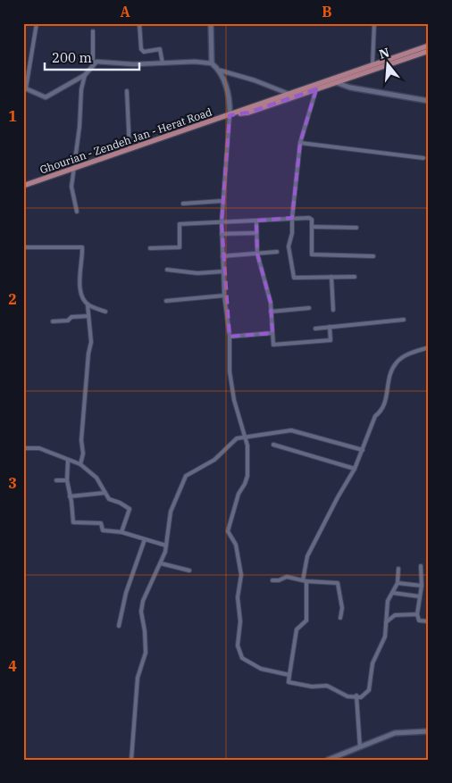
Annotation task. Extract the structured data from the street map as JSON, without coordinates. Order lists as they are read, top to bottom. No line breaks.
{"streets":{"main road":["Ghourian - Zendeh Jan - Herat Road"]},"scale_bar":"200 m","north":"top","grid":{"columns":["A","B"],"rows":["1","2","3","4"]}}
